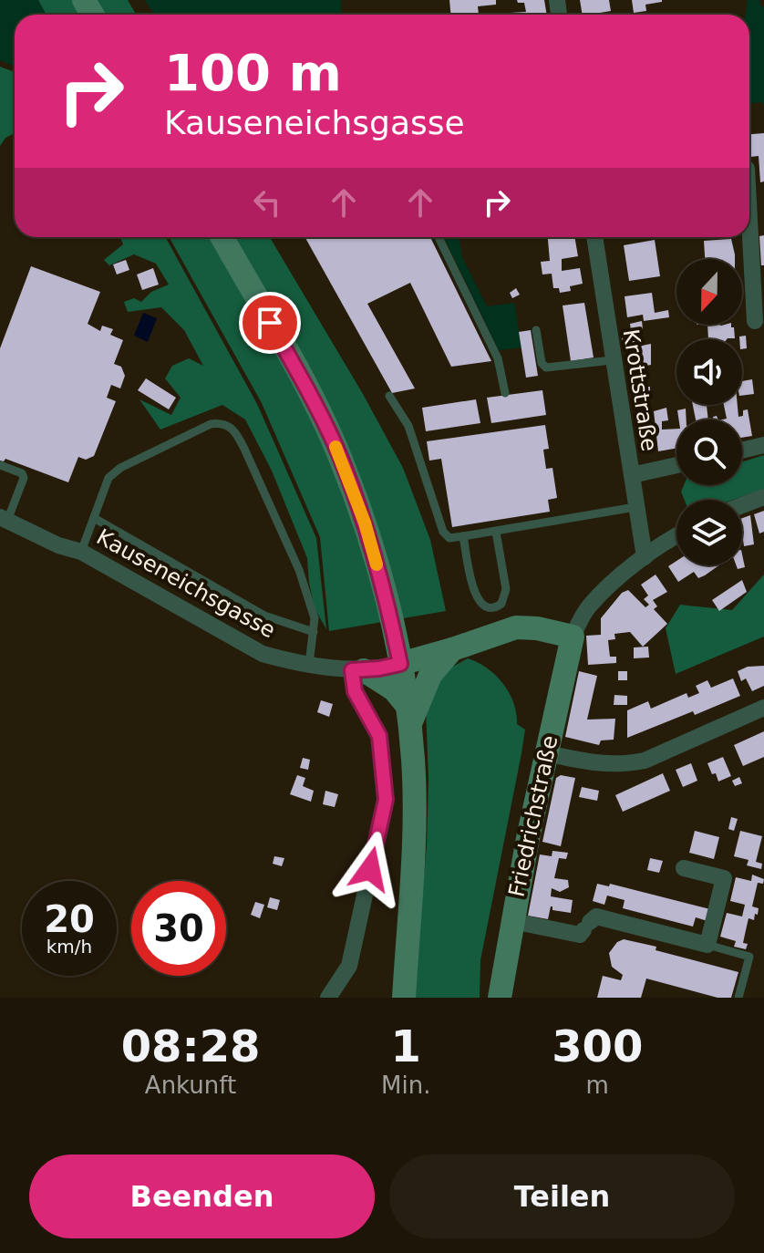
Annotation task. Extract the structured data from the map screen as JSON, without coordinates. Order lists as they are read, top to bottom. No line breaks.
{"streets":{"main road":["Friedrichstraße"],"street":["Krottstraße","Kauseneichsgasse"]},"crossings":[["Krottstraße","Friedrichstraße"]],"north":"bottom","page":{"turn":["100 m","Kauseneichsgasse"],"speed":"20 km/h","limit":"30","eta":["08:28","Ankunft","1","Min.","300","m"],"buttons":["Beenden","Teilen"]}}
